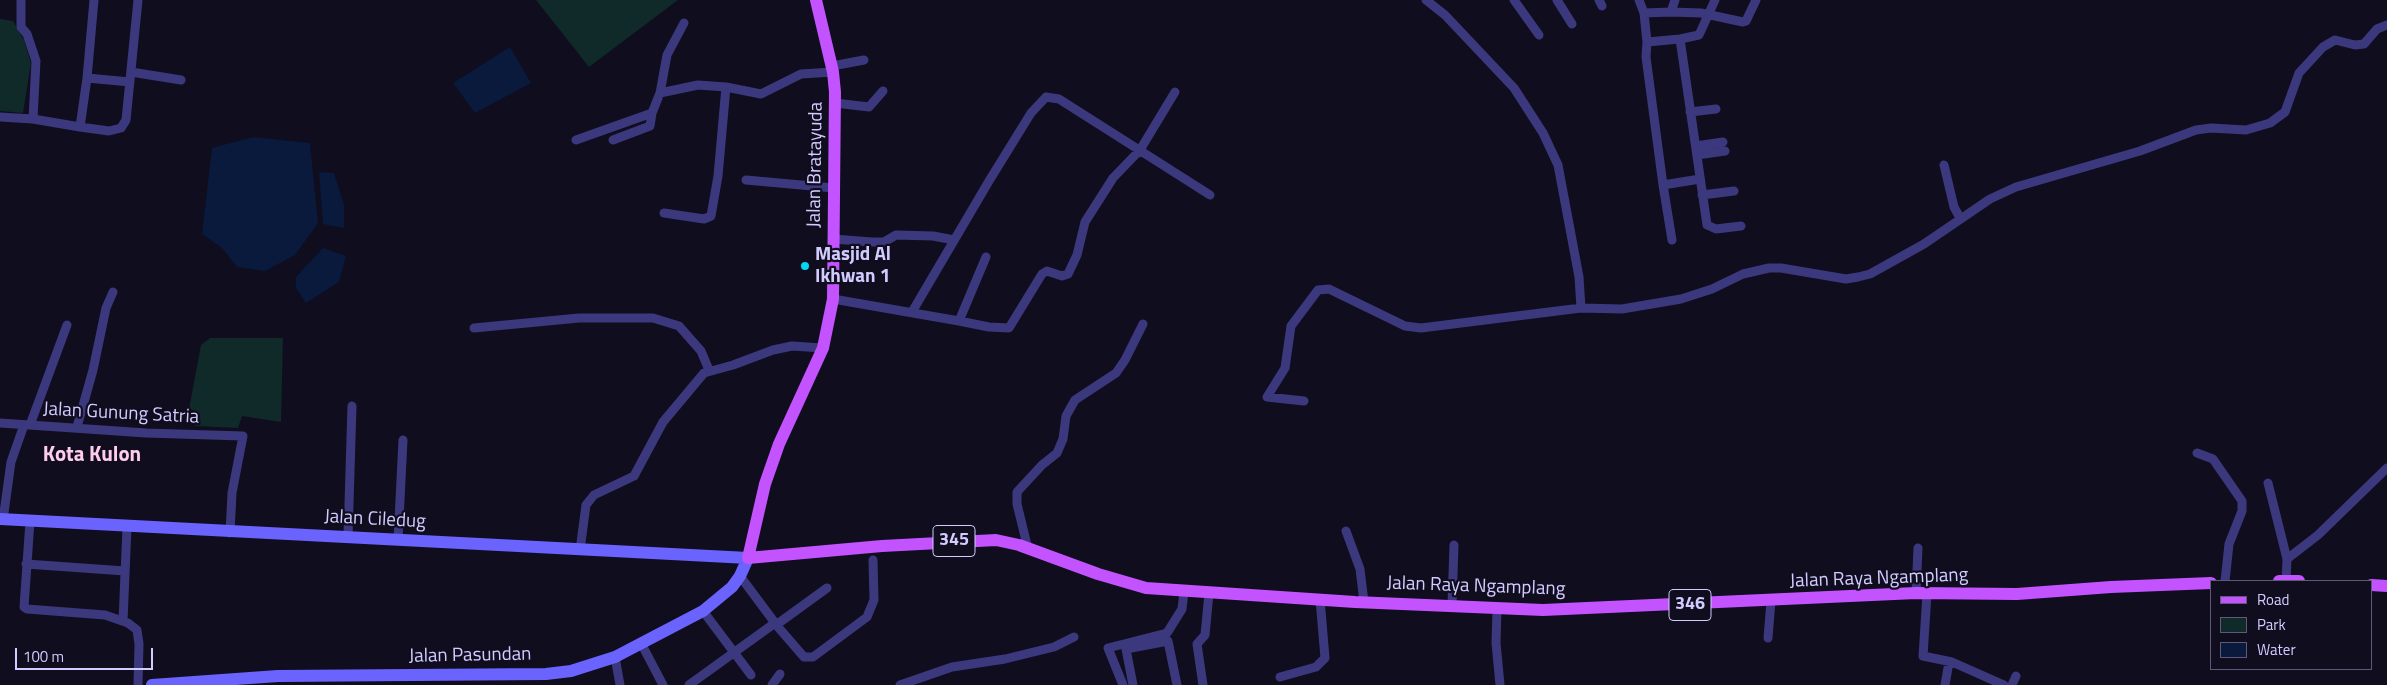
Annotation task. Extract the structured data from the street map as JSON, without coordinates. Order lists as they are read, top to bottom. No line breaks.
{"streets":{"main road":["Jalan Bratayuda","Jalan Ciledug","345","Jalan Raya Ngamplang","346","Jalan Pasundan"],"street":["Jalan Gunung Satria"]},"crossings":[["Jalan Bratayuda","Jalan Ciledug"],["Jalan Bratayuda","Jalan Raya Ngamplang"],["Jalan Bratayuda","Jalan Pasundan"],["Jalan Gunung Satria","Jalan Ciledug"],["Jalan Ciledug","Jalan Raya Ngamplang"],["Jalan Ciledug","Jalan Pasundan"],["Jalan Raya Ngamplang","Jalan Pasundan"]],"districts":["Kota Kulon"],"places":["Masjid Al Ikhwan 1"],"legend":["Road","Park","Water"],"scale_bar":"100 m"}
